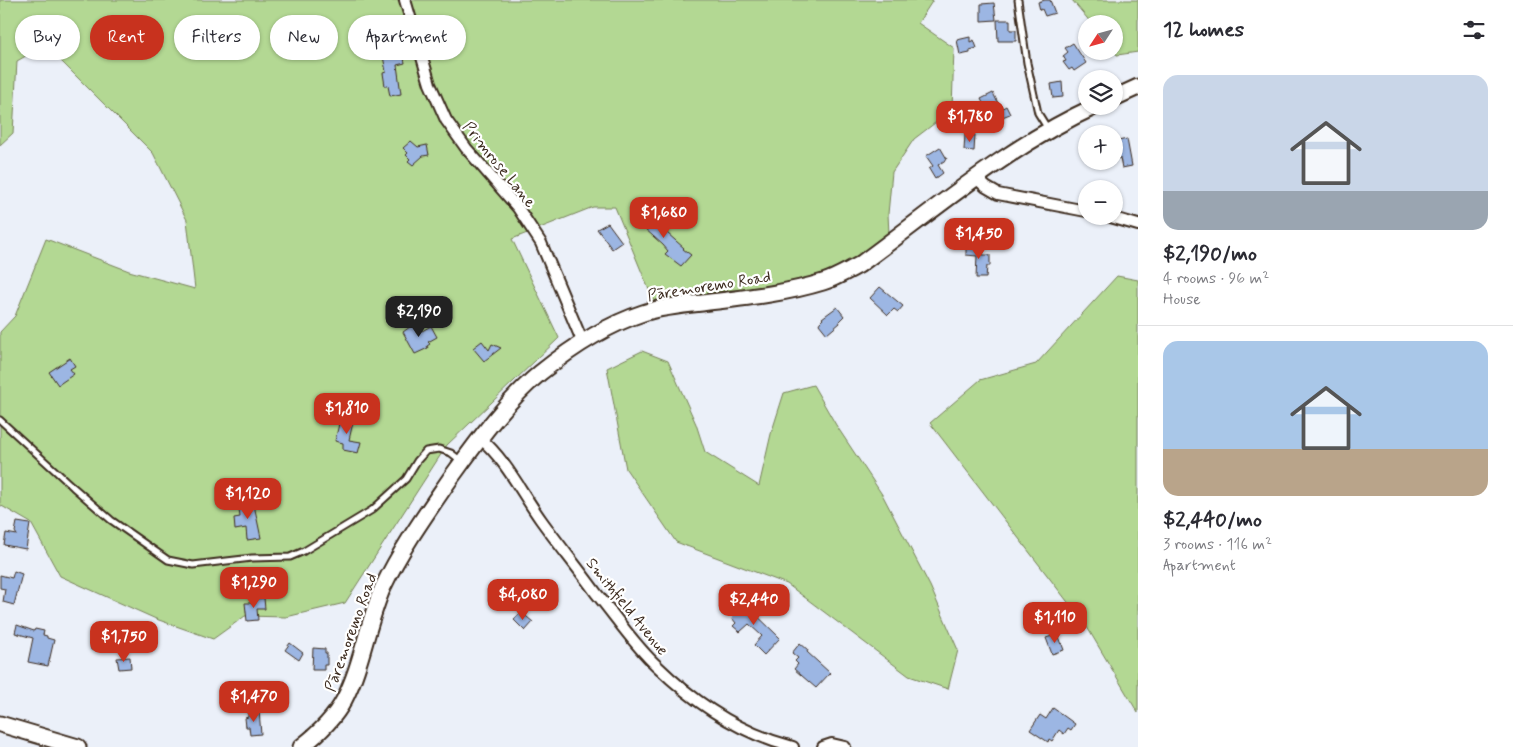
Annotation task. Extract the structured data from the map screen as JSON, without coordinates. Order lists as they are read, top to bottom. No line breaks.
{"streets":{"street":["Primrose Lane","Pāremoremo Road","Smithfield Avenue"]},"crossings":[["Primrose Lane","Pāremoremo Road"],["Pāremoremo Road","Smithfield Avenue"]],"north":"bottom left","page":{"heading":"12 homes","map_buttons":["+","−"],"chip":["Buy","Rent","Filters","New","Apartment"],"list":[{"name":"$2,190/mo","note":"4 rooms · 96 m² · House"},{"name":"$2,440/mo","note":"3 rooms · 116 m² · Apartment"}],"price":["$1,780","$1,680","$1,450","$2,190","$1,810","$1,120","$1,290","$4,080","$2,440","$1,110","$1,750","$1,470"]}}
